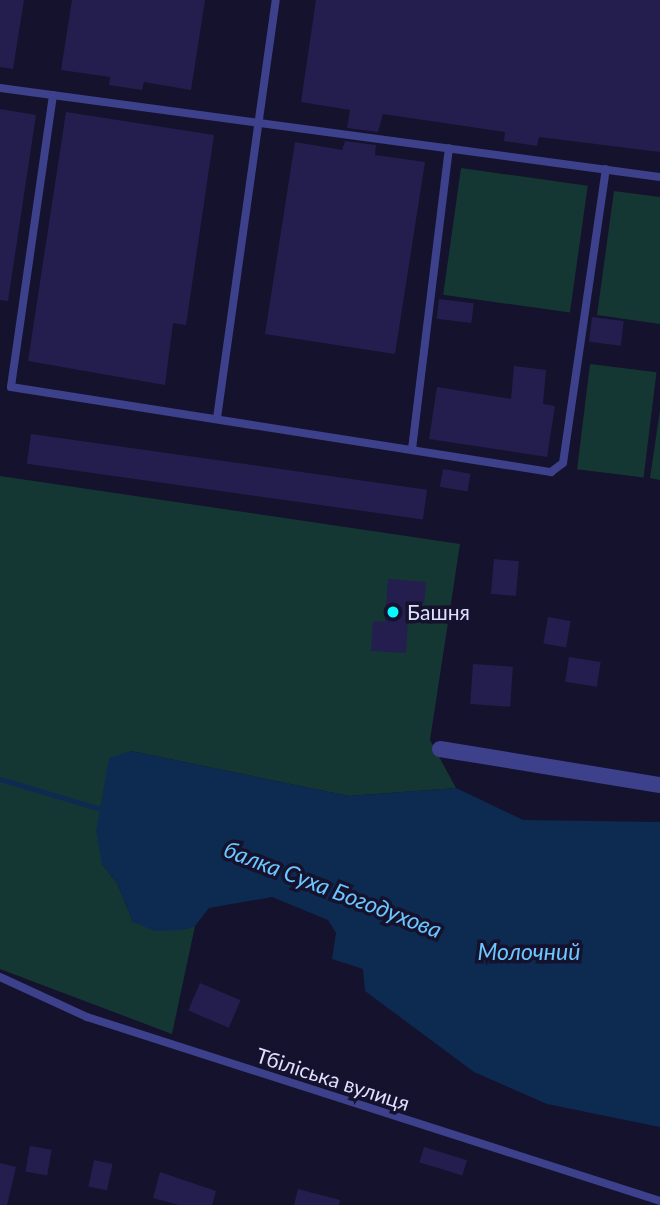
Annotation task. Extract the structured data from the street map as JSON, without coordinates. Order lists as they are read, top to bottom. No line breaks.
{"streets":{"lane":["Тбіліська вулиця"]},"water":["балка Суха Богодухова","Молочний"],"places":["Башня"]}
